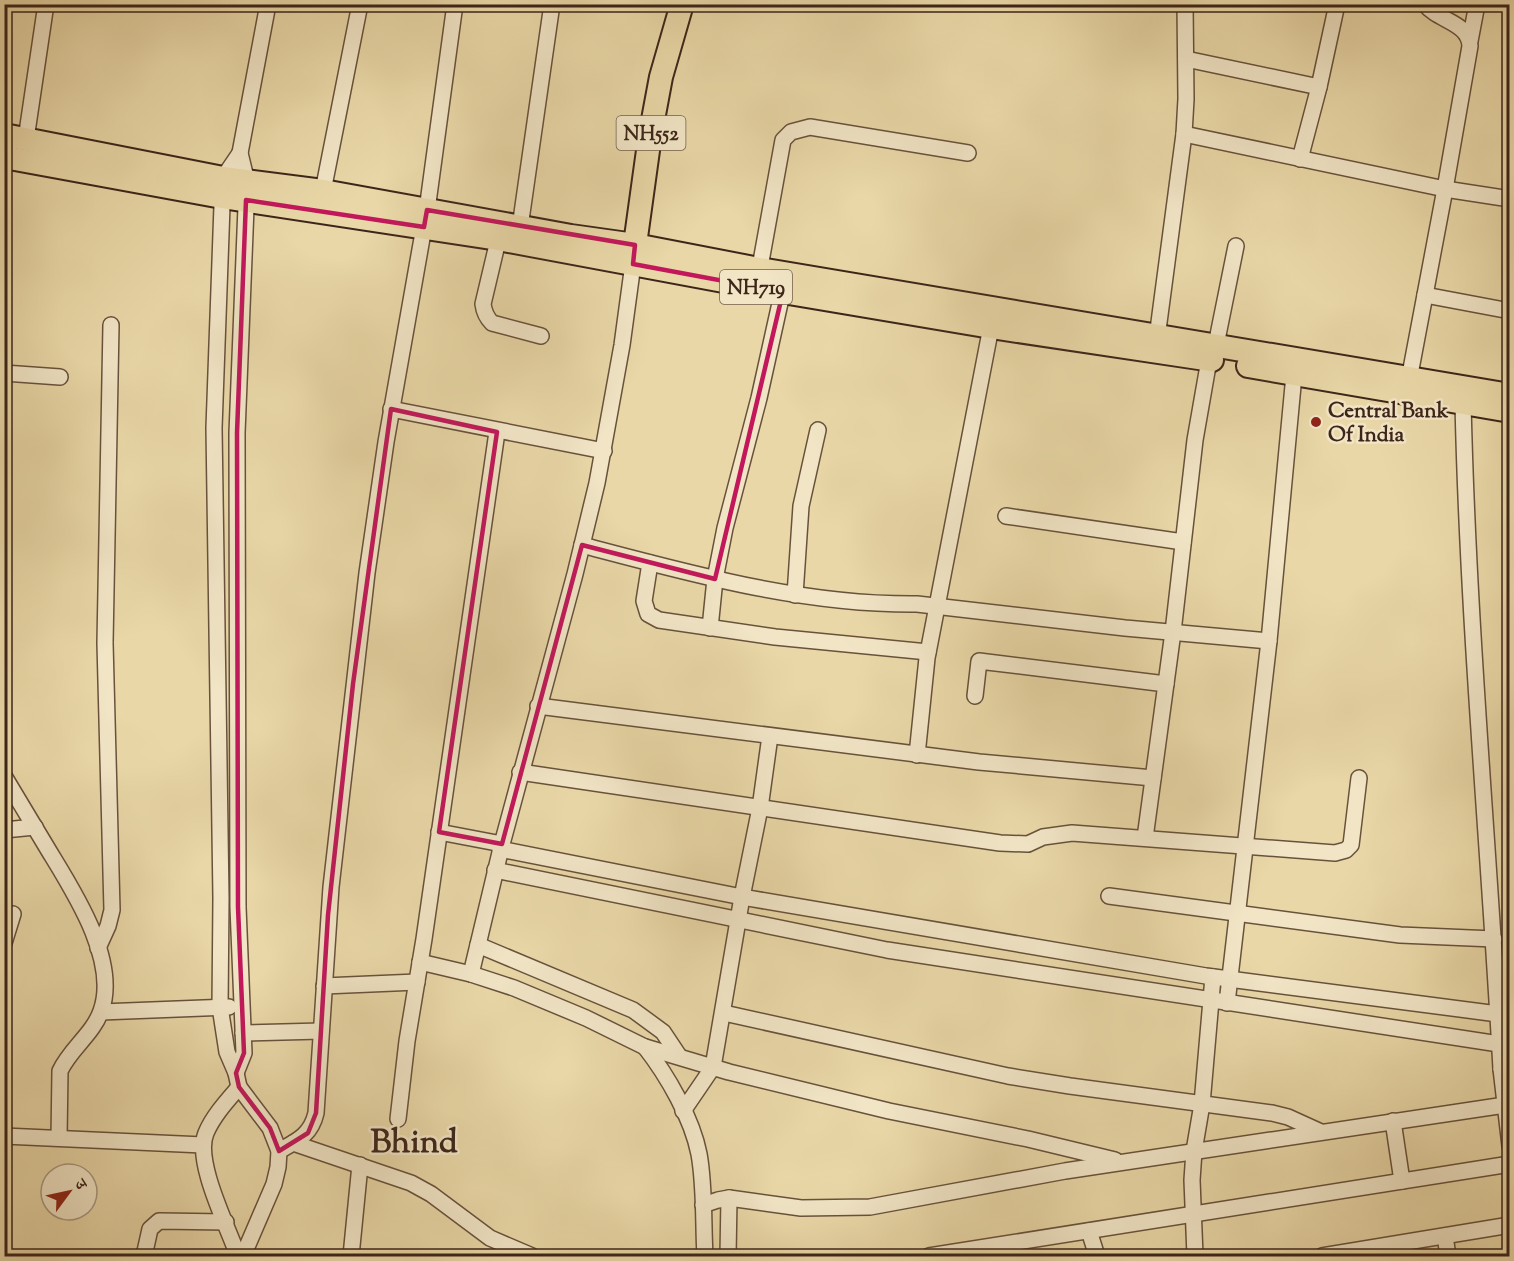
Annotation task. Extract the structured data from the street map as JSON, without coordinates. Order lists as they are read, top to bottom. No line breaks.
{"streets":{"highway":["NH552","NH719"]},"crossings":[["NH552","NH719"]],"districts":["Bhind"],"places":["Central Bank Of India"],"north":"top right"}
